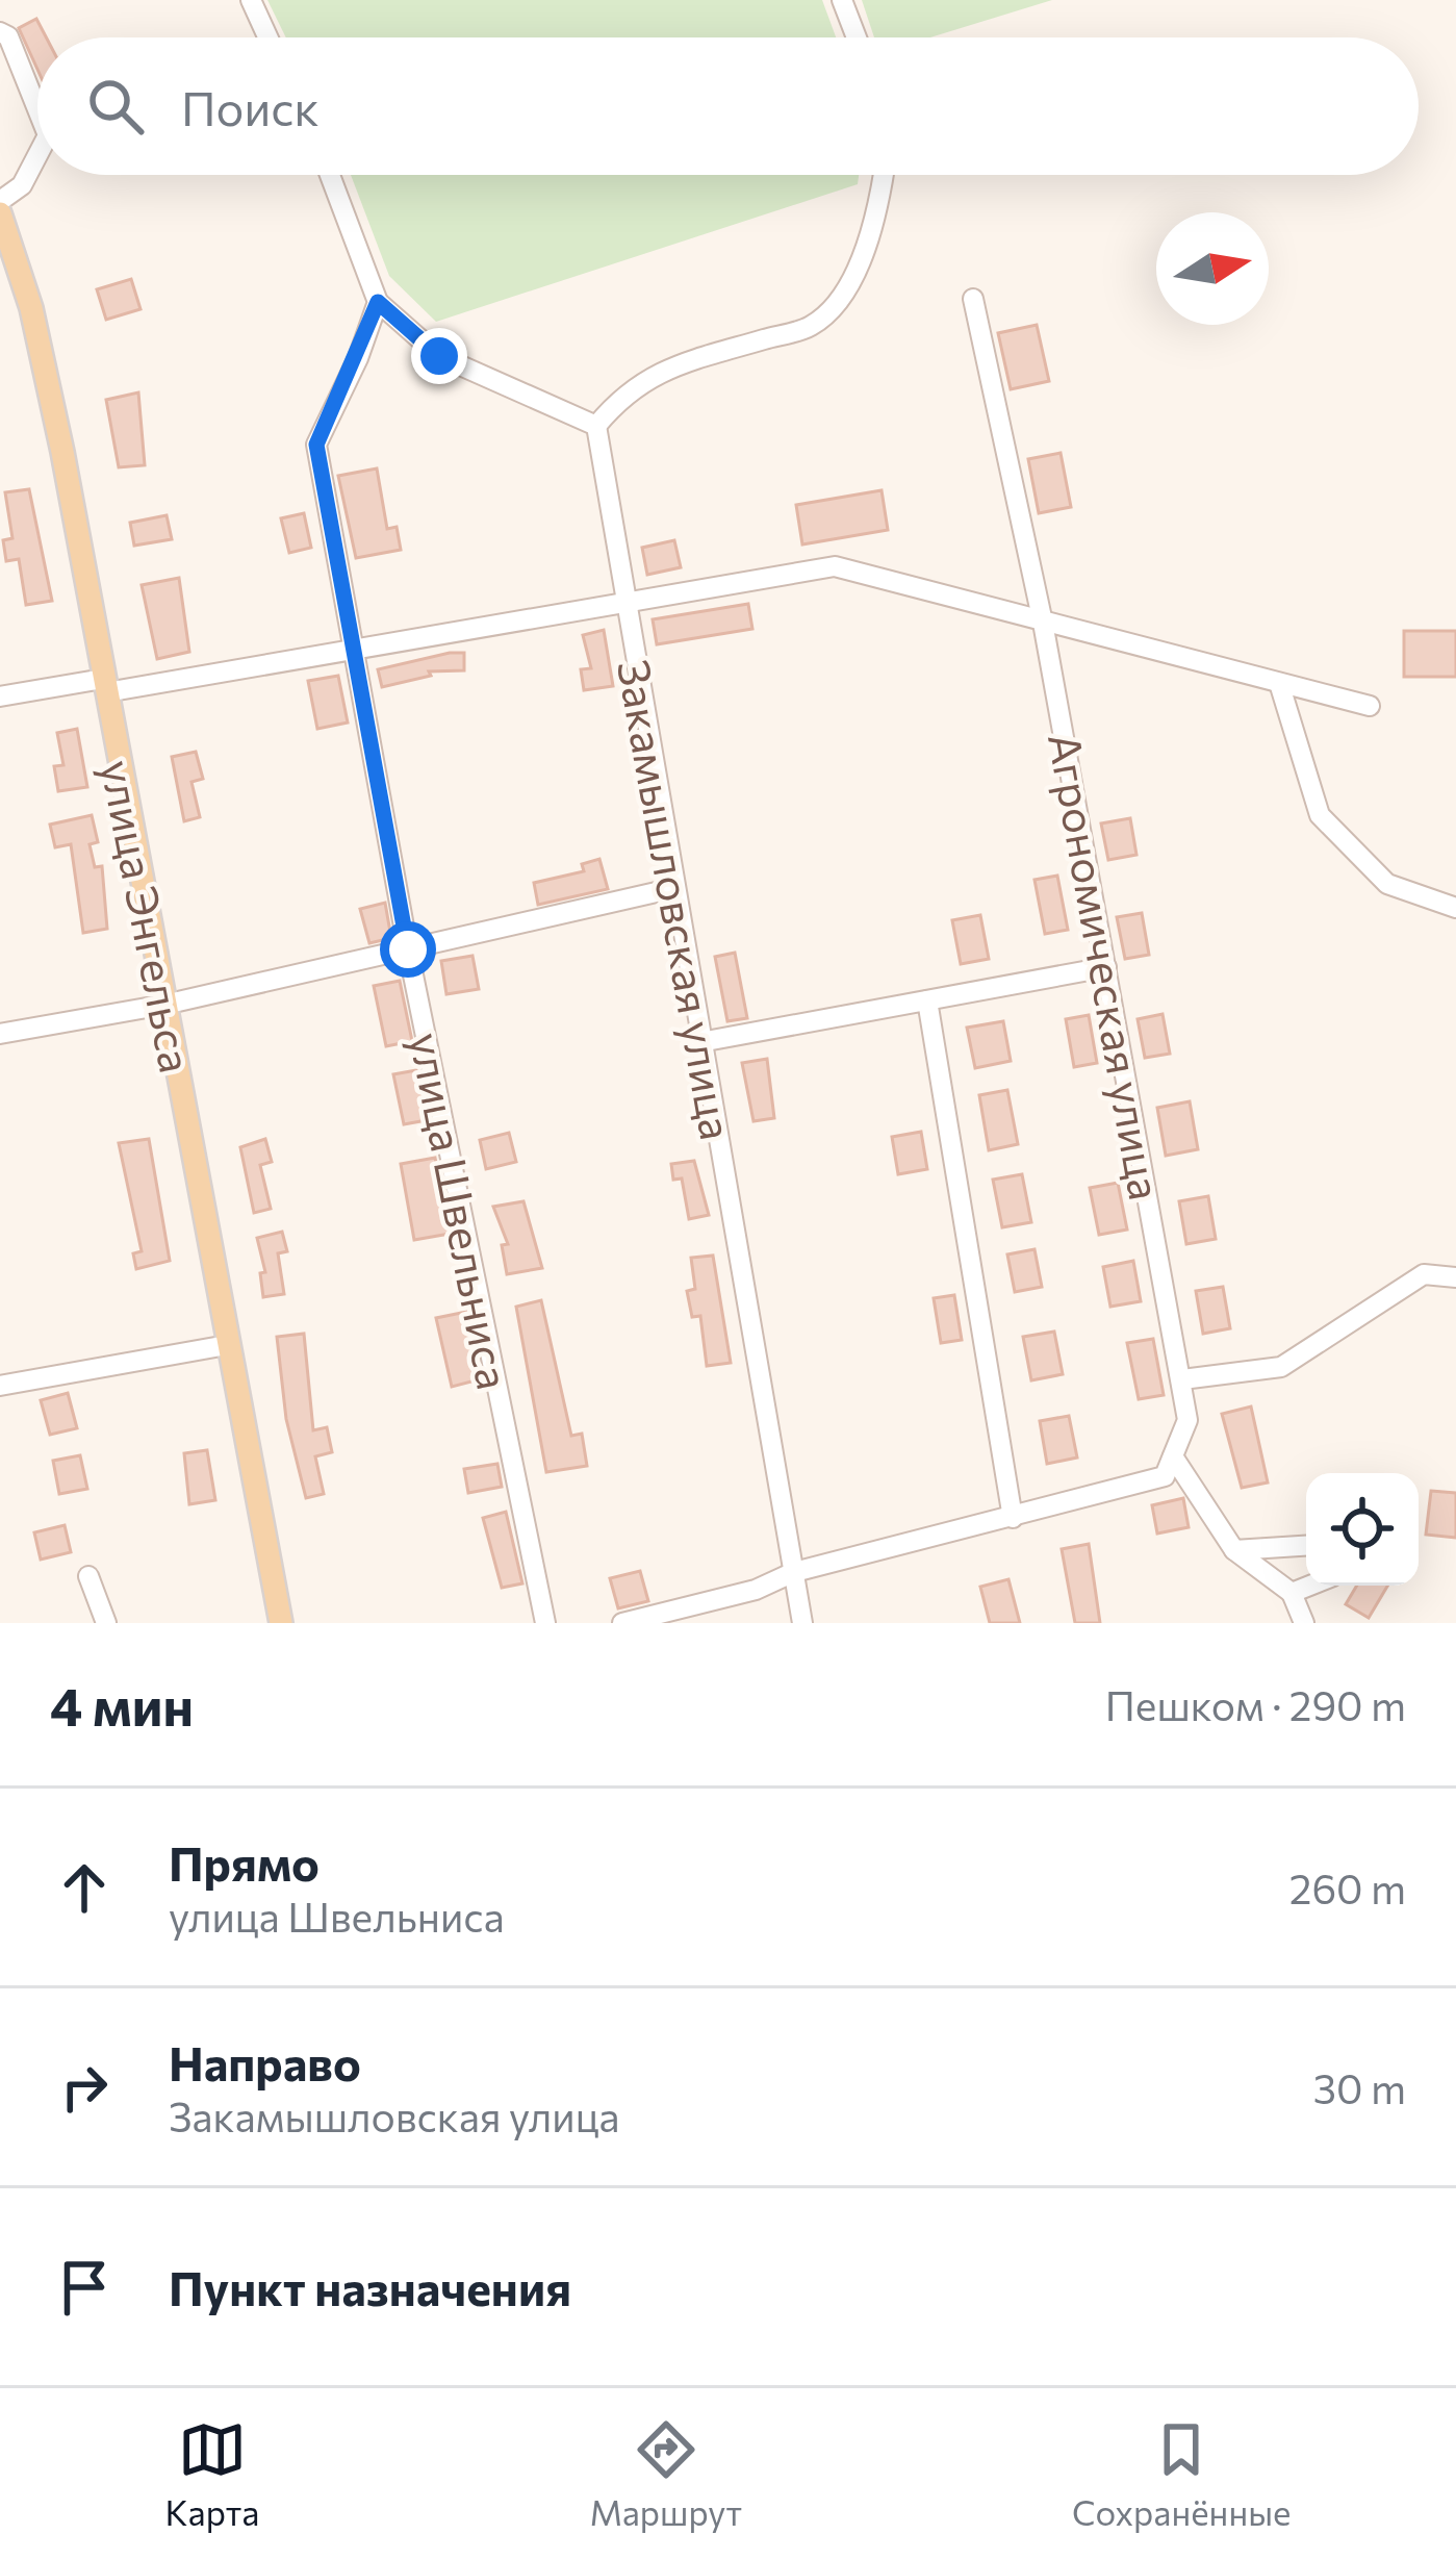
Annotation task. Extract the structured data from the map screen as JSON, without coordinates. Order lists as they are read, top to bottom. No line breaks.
{"streets":{"main road":["улица Энгельса"],"street":["Закамышловская улица","Агрономическая улица","улица Швельниса"]},"north":"right","page":{"search":"Поиск","heading":["4 мин","Пешком · 290 m"],"list":[["Прямо","улица Швельниса","260 m"],["Направо","Закамышловская улица","30 m"],"Пункт назначения"],"nav":["Карта","Маршрут","Сохранённые"]}}
